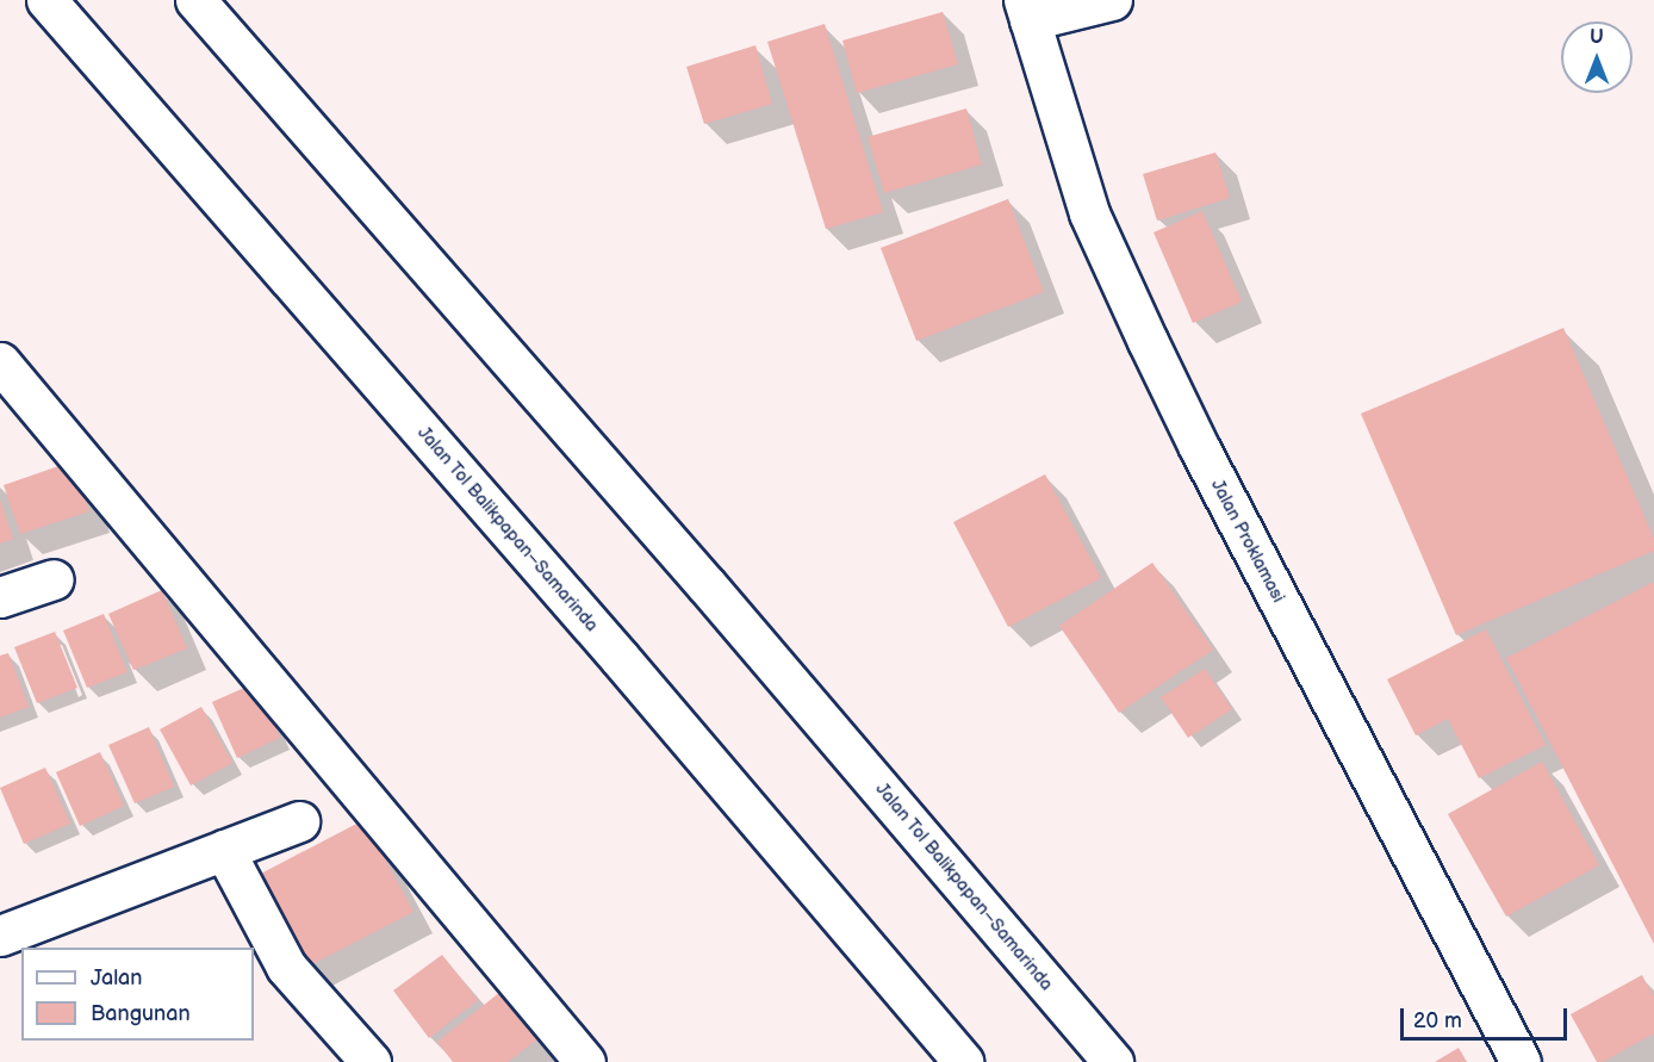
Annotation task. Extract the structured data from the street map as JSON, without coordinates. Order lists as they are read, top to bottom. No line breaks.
{"streets":{"main road":["Jalan Tol Balikpapan–Samarinda","Jalan Proklamasi"]},"legend":["Jalan","Bangunan"],"scale_bar":"20 m","north":"top"}
